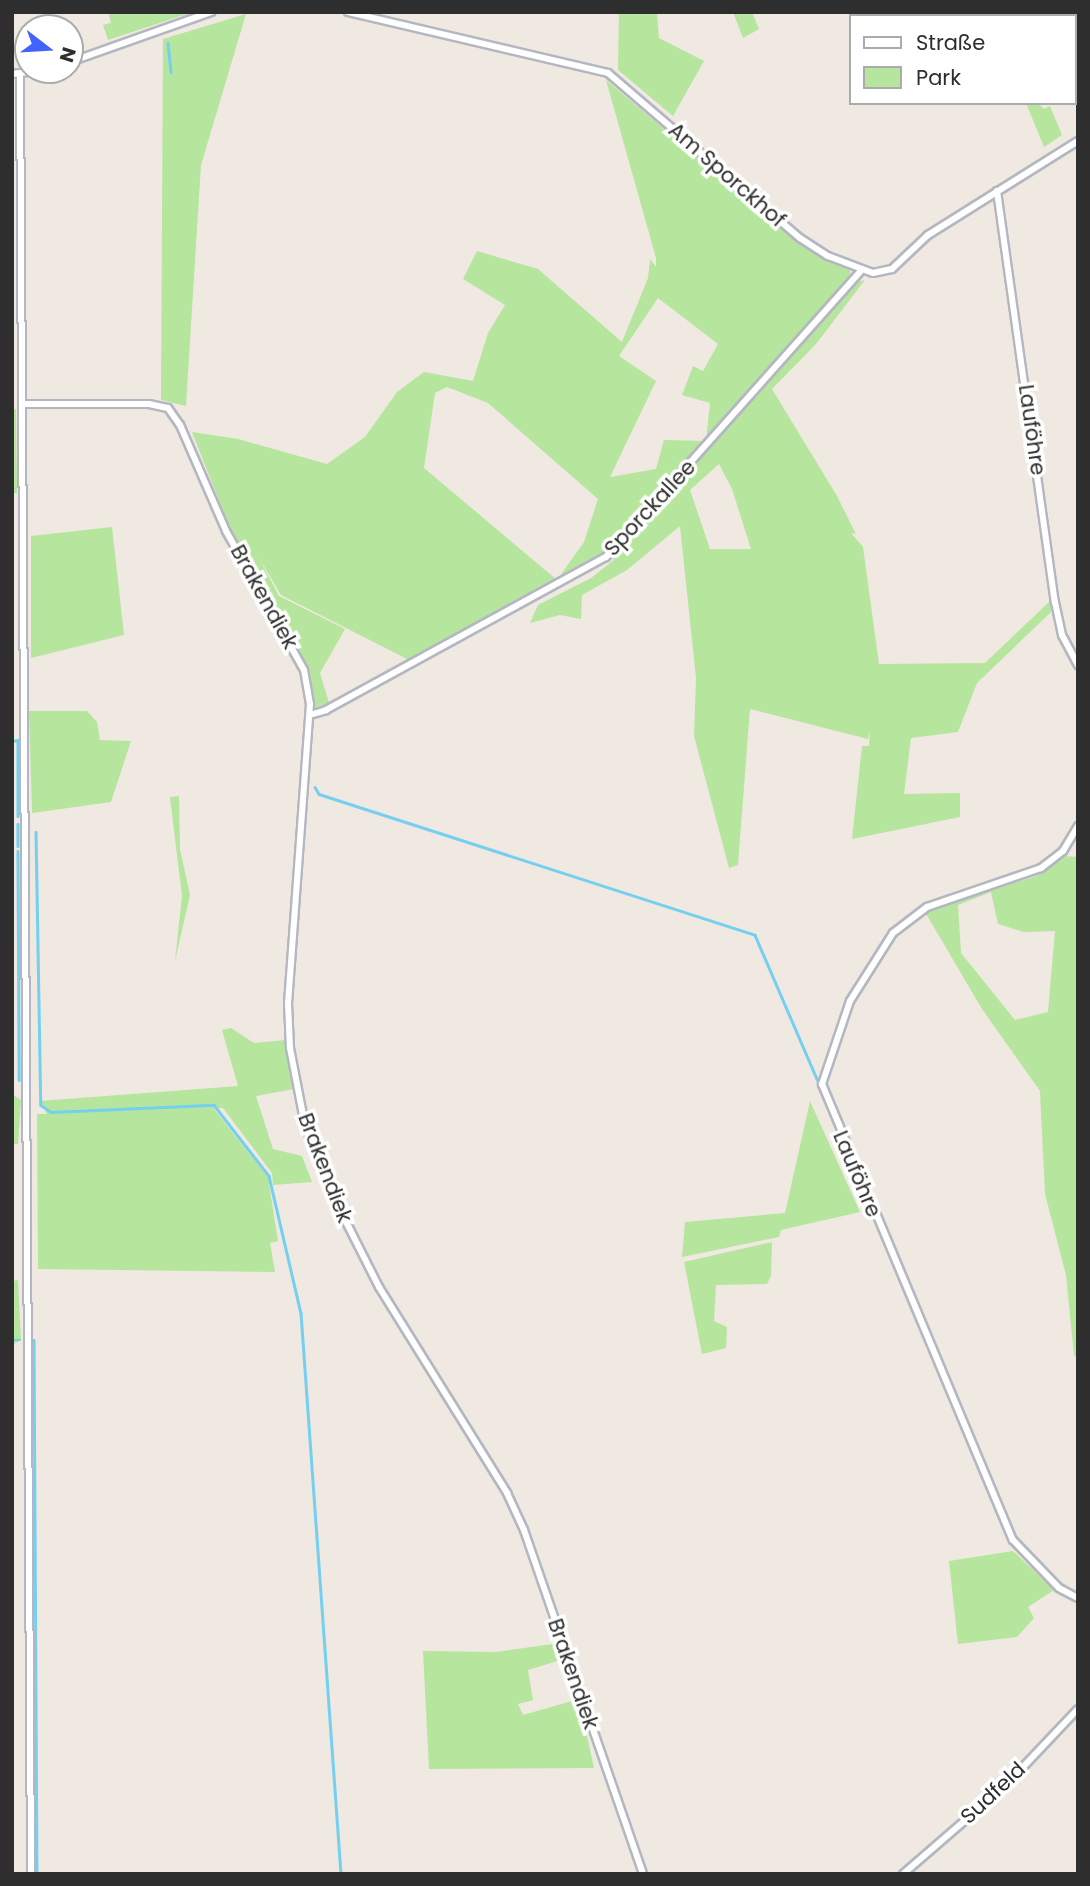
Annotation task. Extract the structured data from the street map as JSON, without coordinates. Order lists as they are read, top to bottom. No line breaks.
{"streets":{"street":["Am Sporckhof","Lauföhre","Sporckallee","Brakendiek","Sudfeld"]},"crossings":[["Am Sporckhof","Sporckallee"],["Sporckallee","Brakendiek"]],"legend":["Straße","Park"],"north":"right"}
